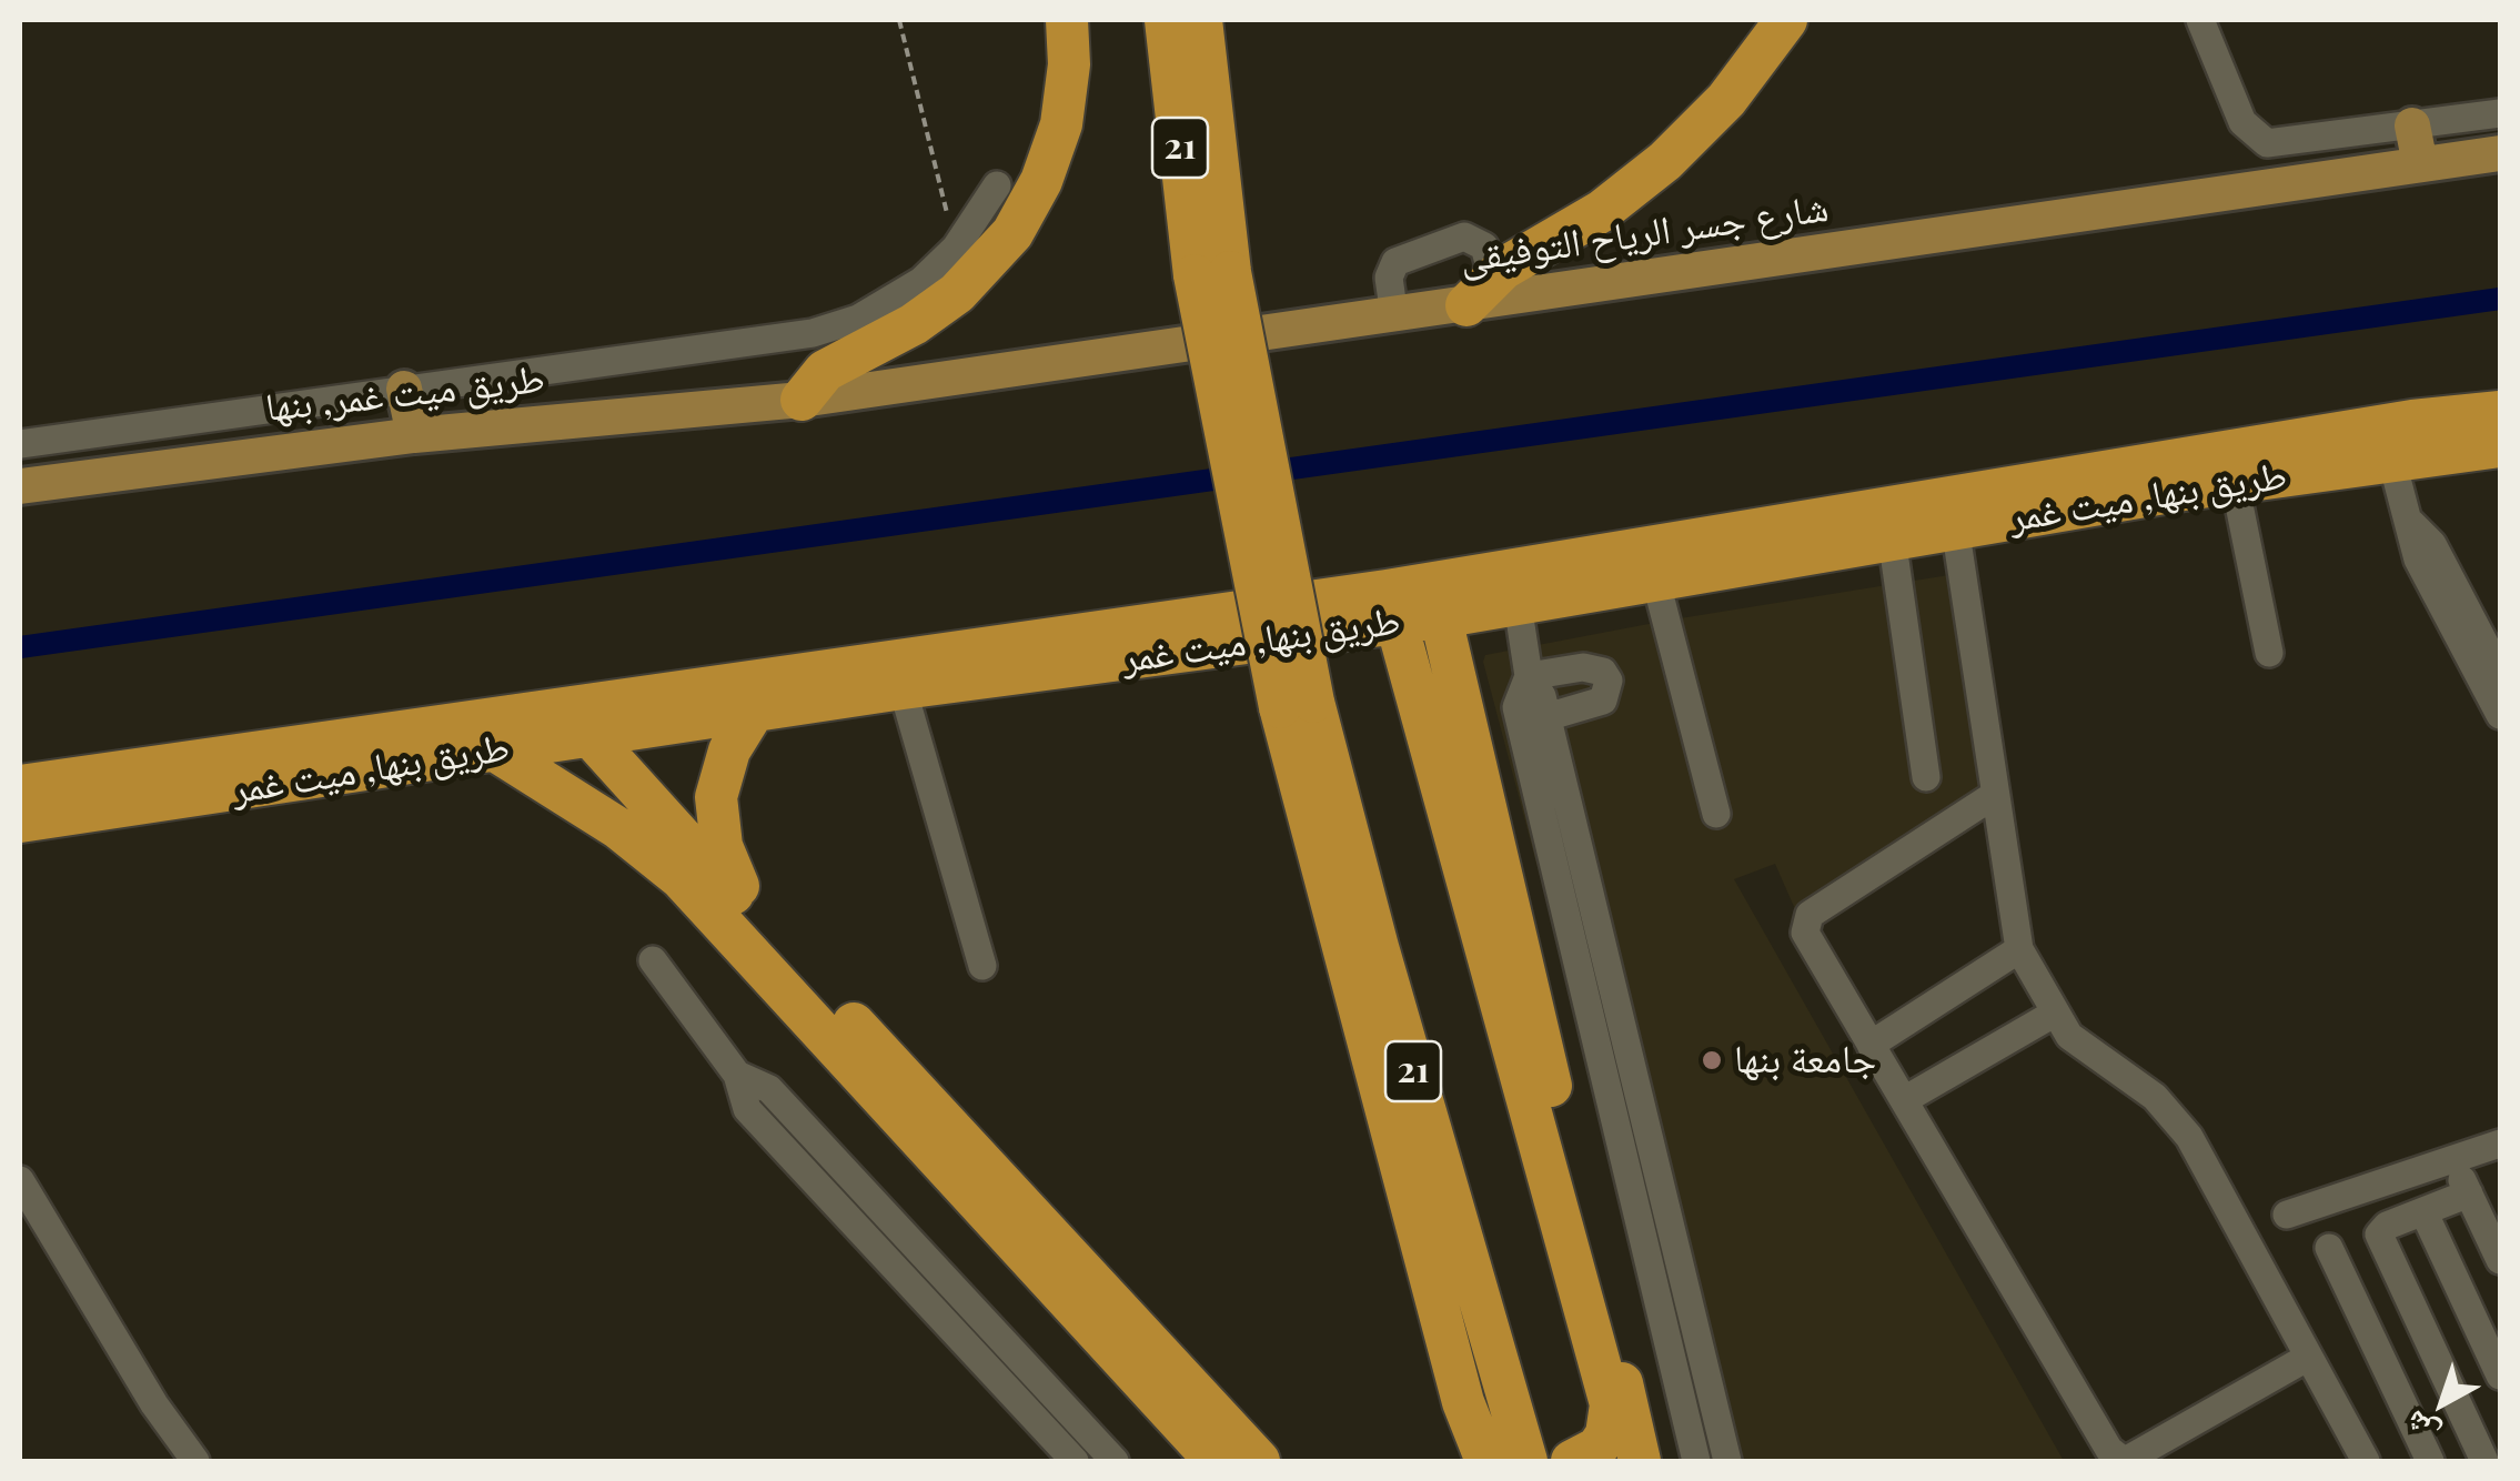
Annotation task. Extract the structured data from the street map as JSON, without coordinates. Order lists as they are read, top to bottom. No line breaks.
{"streets":{"highway":["21","طريق بنها, ميت غمر"],"main road":["شارع جسر الرياح التوفيقى","طريق ميت غمر, بنها"]},"crossings":[["شارع جسر الرياح التوفيقى","طريق ميت غمر, بنها"]],"places":["جامعة بنها"],"north":"bottom left"}
